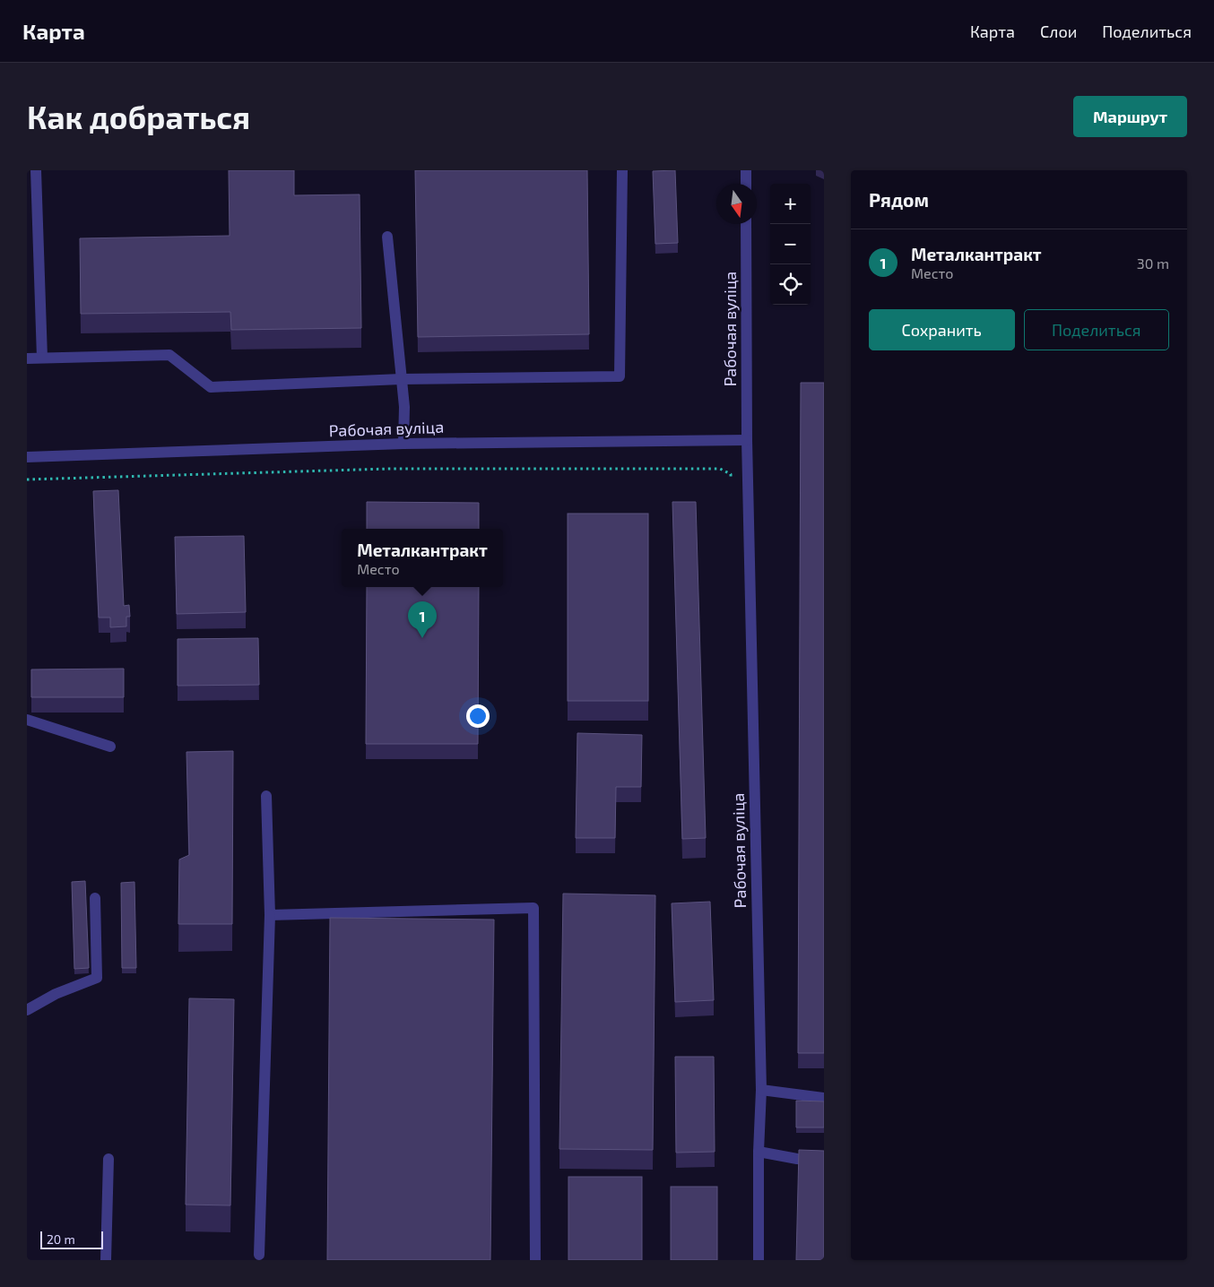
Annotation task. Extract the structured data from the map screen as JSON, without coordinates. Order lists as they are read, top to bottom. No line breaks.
{"streets":{"street":["Рабочая вуліца"]},"scale_bar":"20 m","north":"bottom","page":{"header":"Карта","nav":["Карта","Слои","Поделиться"],"buttons":["Маршрут",["Сохранить","Поделиться"]],"title":"Как добраться","heading":"Рядом","map_buttons":["+","−"],"list":[{"mark":"1","name":"Металкантракт","note":"Место","value":"30 m"}],"popup":["Металкантракт","Место"],"pins":"1","scale":"20 m"}}
